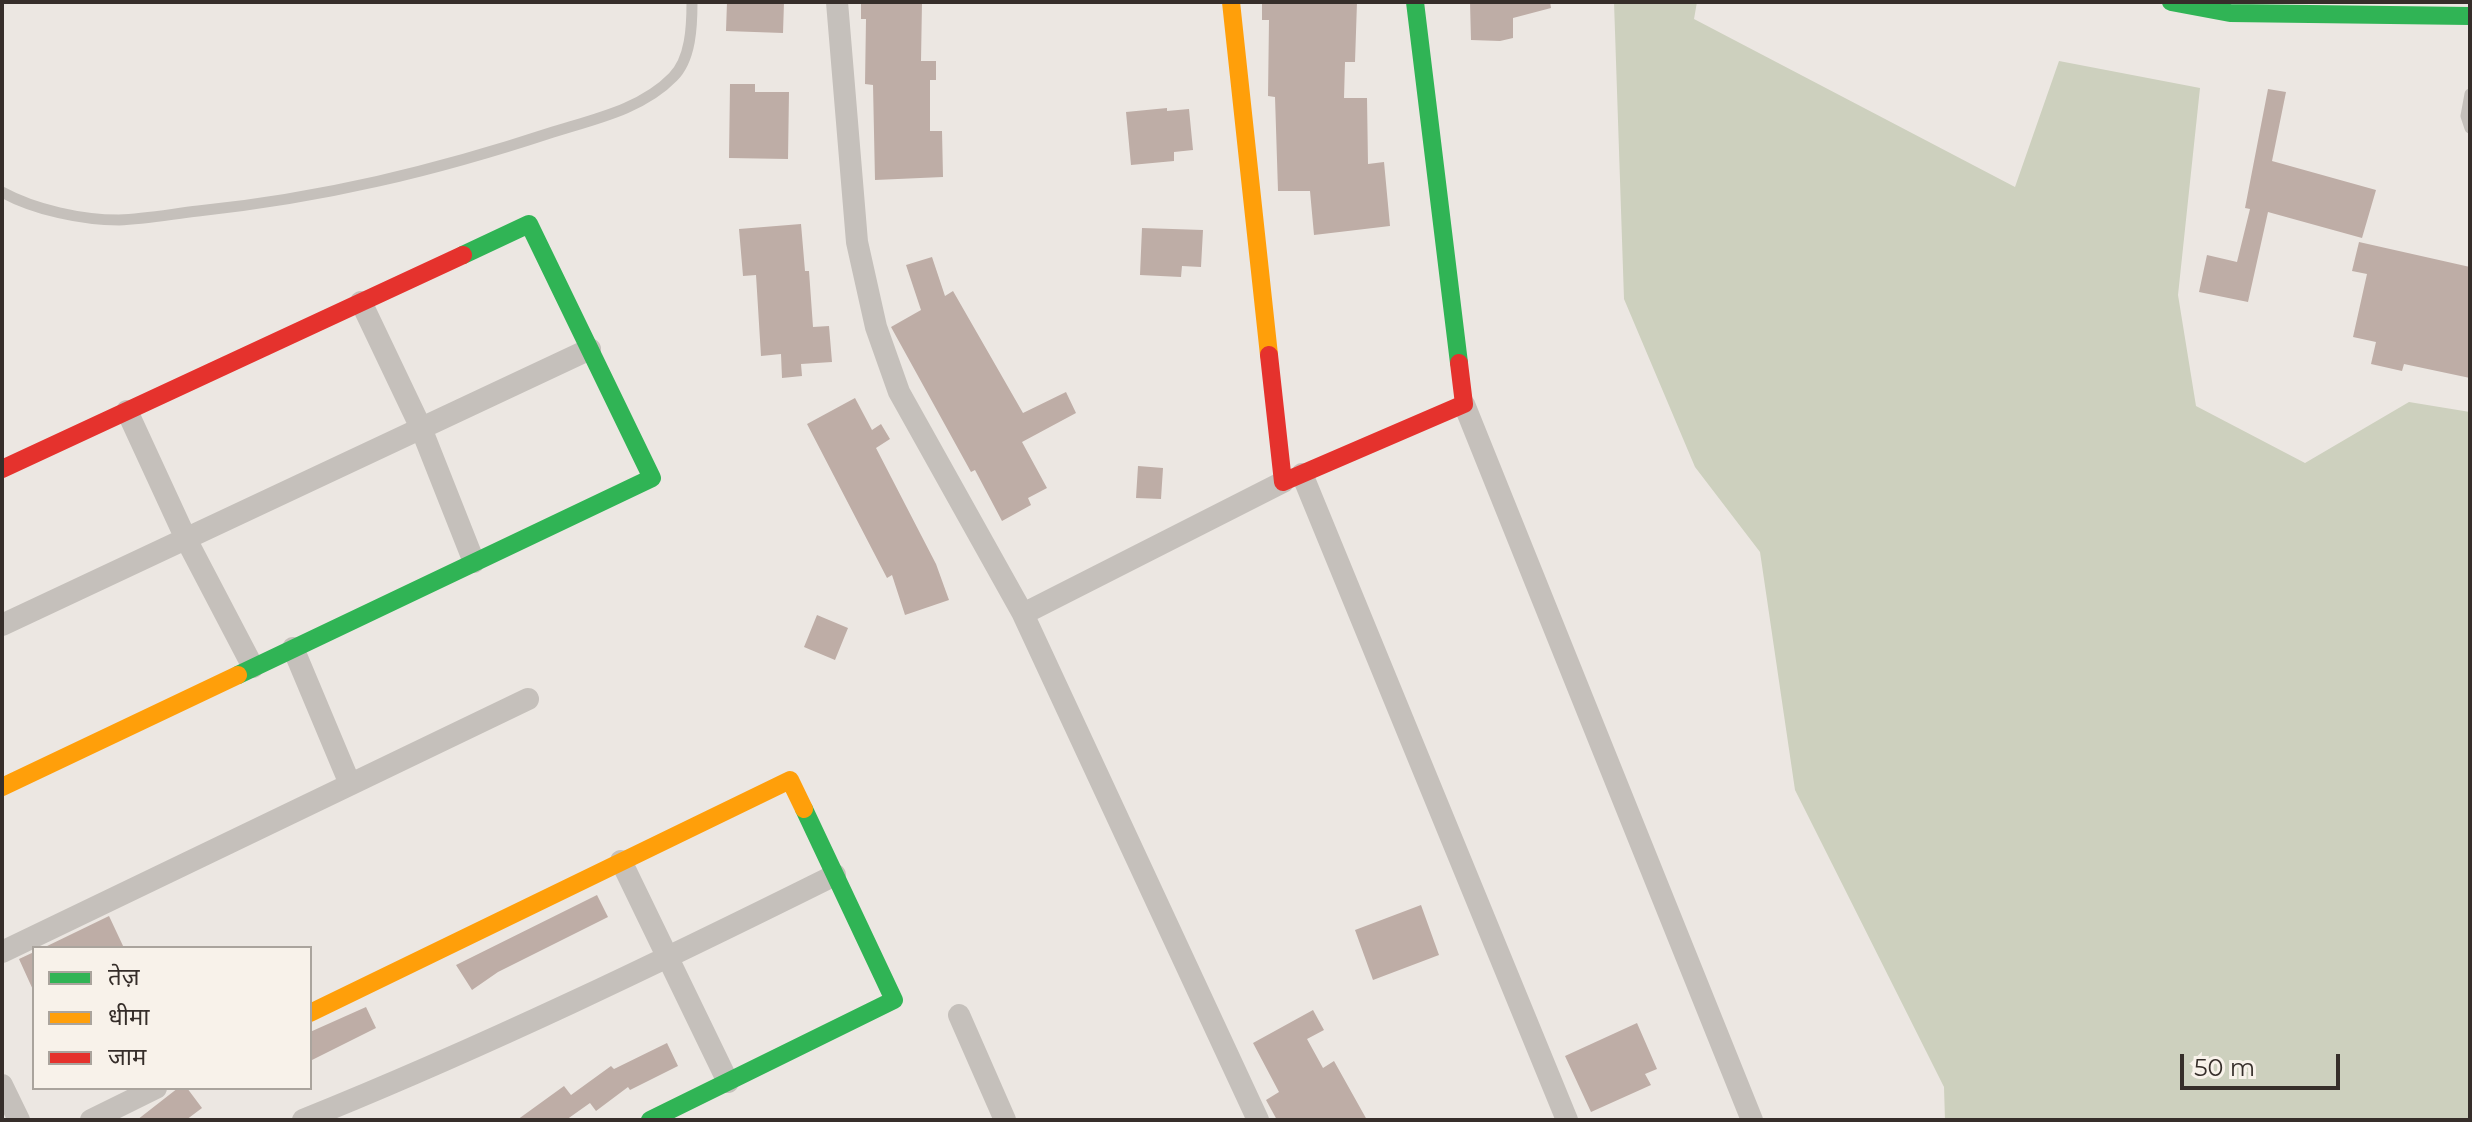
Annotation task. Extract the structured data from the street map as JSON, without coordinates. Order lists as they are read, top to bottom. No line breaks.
{"legend":["तेज़","धीमा","जाम"],"scale_bar":"50 m"}
